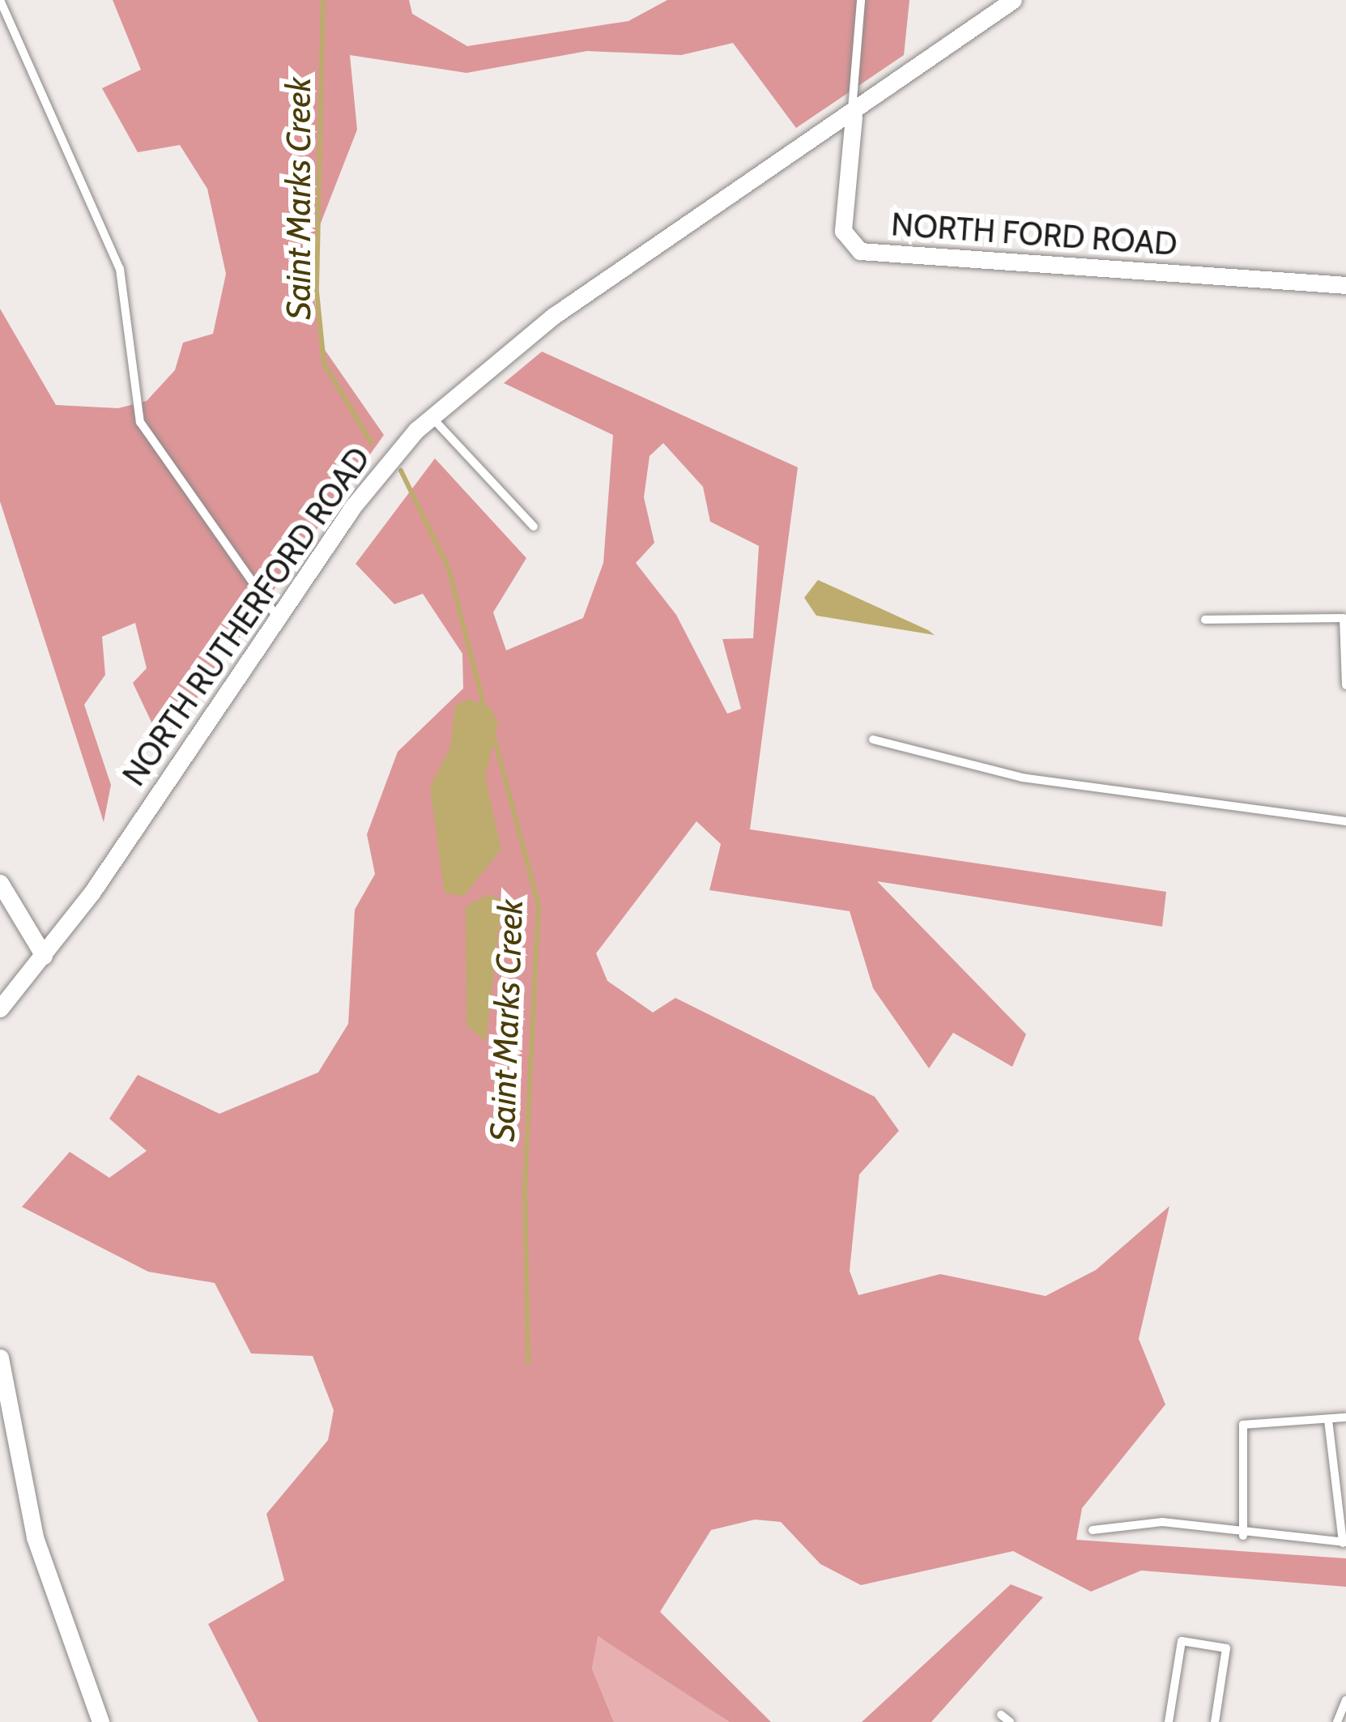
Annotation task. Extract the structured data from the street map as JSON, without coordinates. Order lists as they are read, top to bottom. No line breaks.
{"streets":{"street":["NORTH FORD ROAD","NORTH RUTHERFORD ROAD"]},"crossings":[["NORTH FORD ROAD","NORTH RUTHERFORD ROAD"]],"water":["Saint Marks Creek"]}
